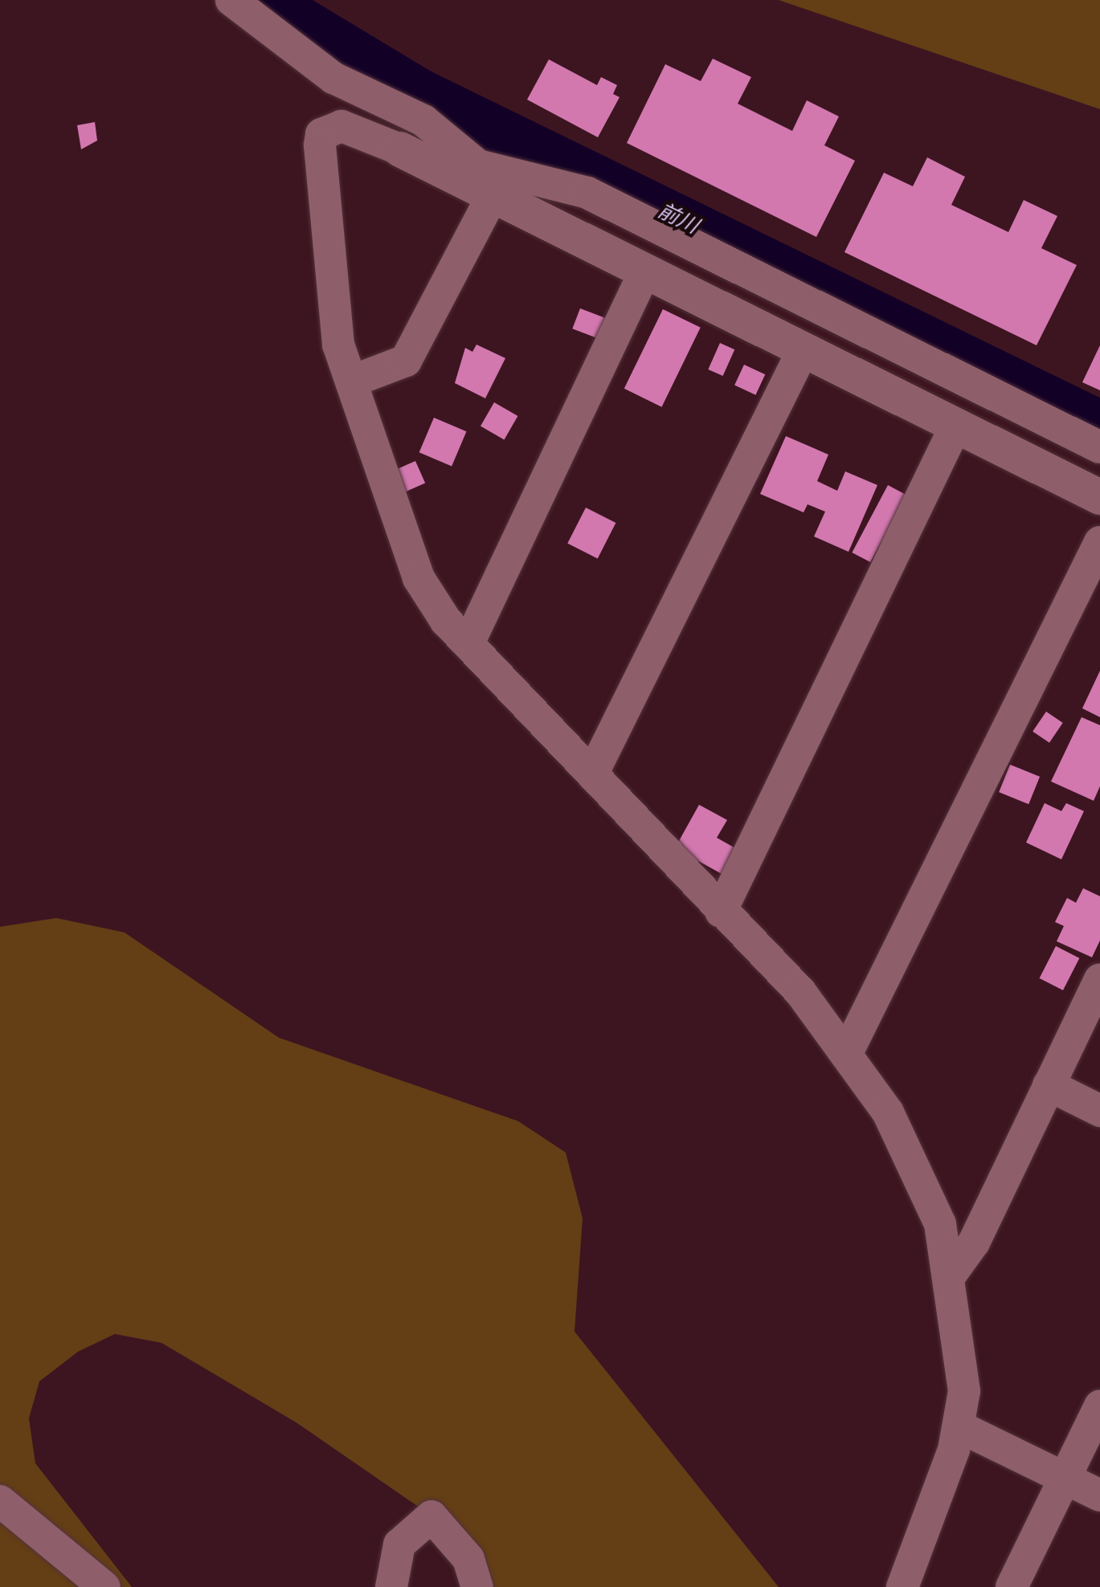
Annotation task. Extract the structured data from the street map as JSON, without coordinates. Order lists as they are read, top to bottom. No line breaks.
{"water":["前川"]}
